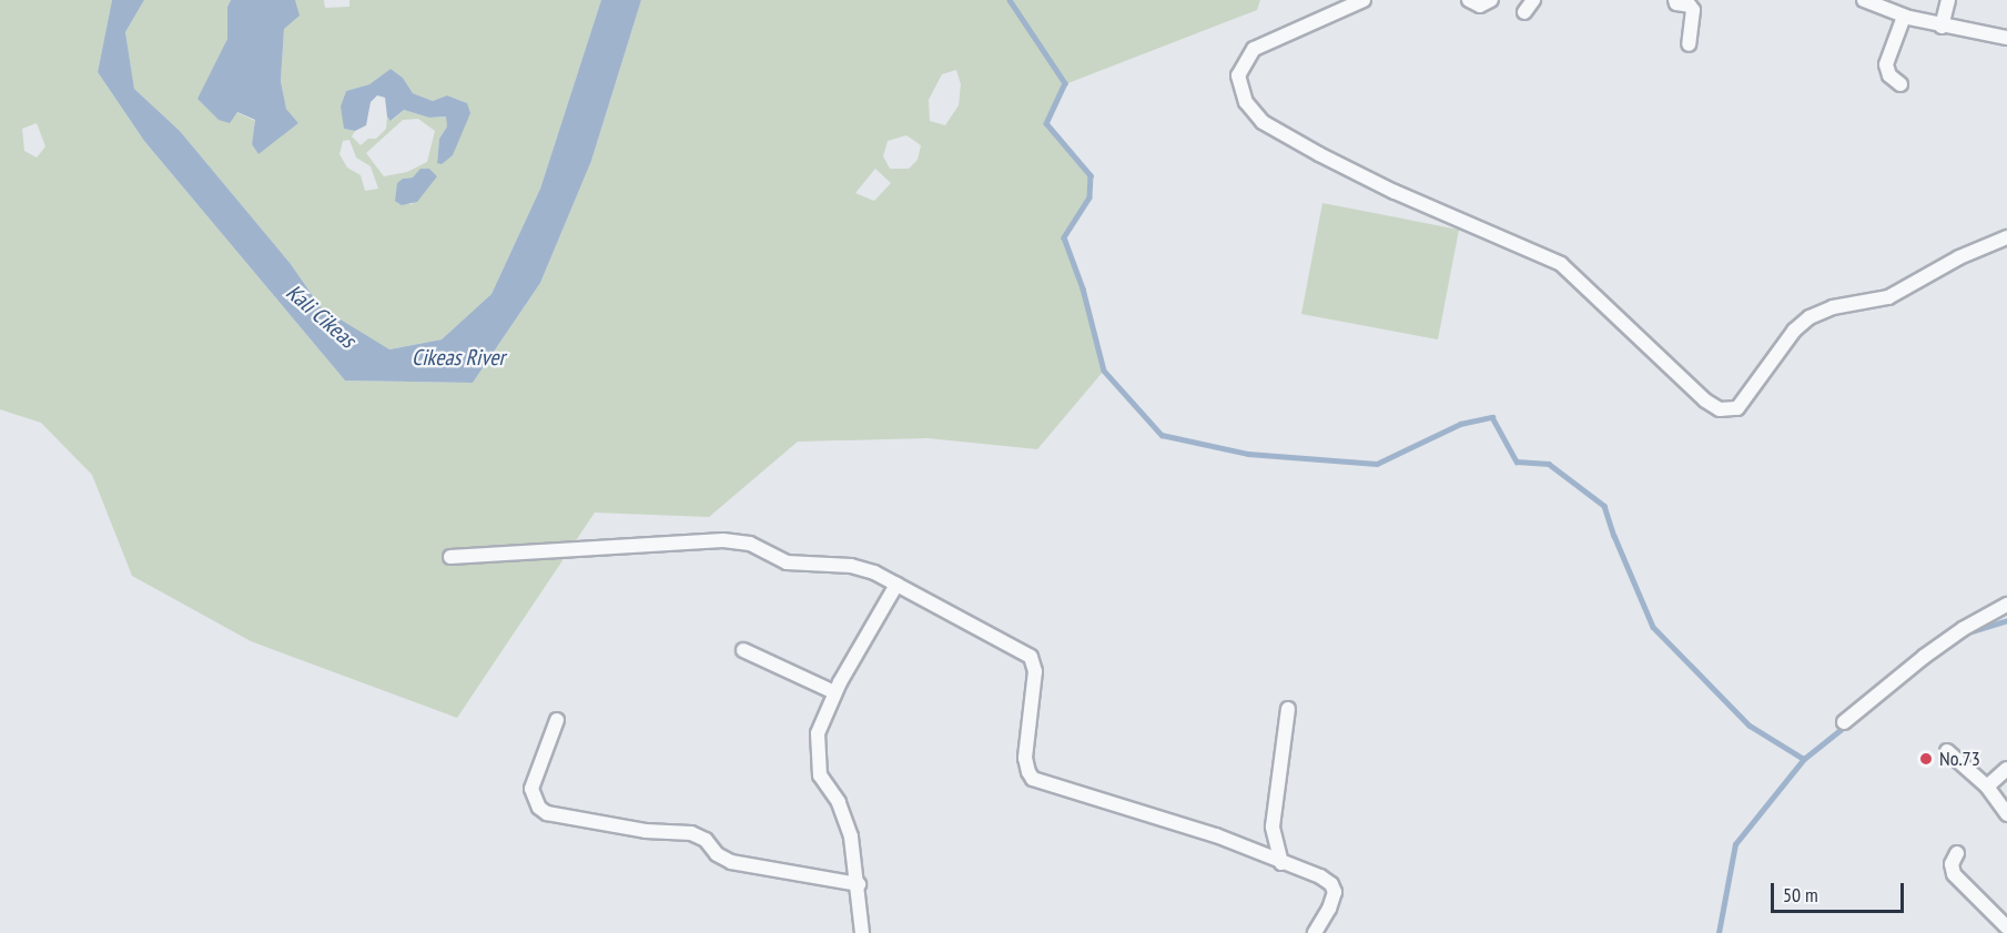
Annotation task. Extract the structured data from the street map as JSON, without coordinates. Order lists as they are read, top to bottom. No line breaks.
{"water":["Kali Cikeas","Cikeas River"],"places":["No.73"],"scale_bar":"50 m"}
